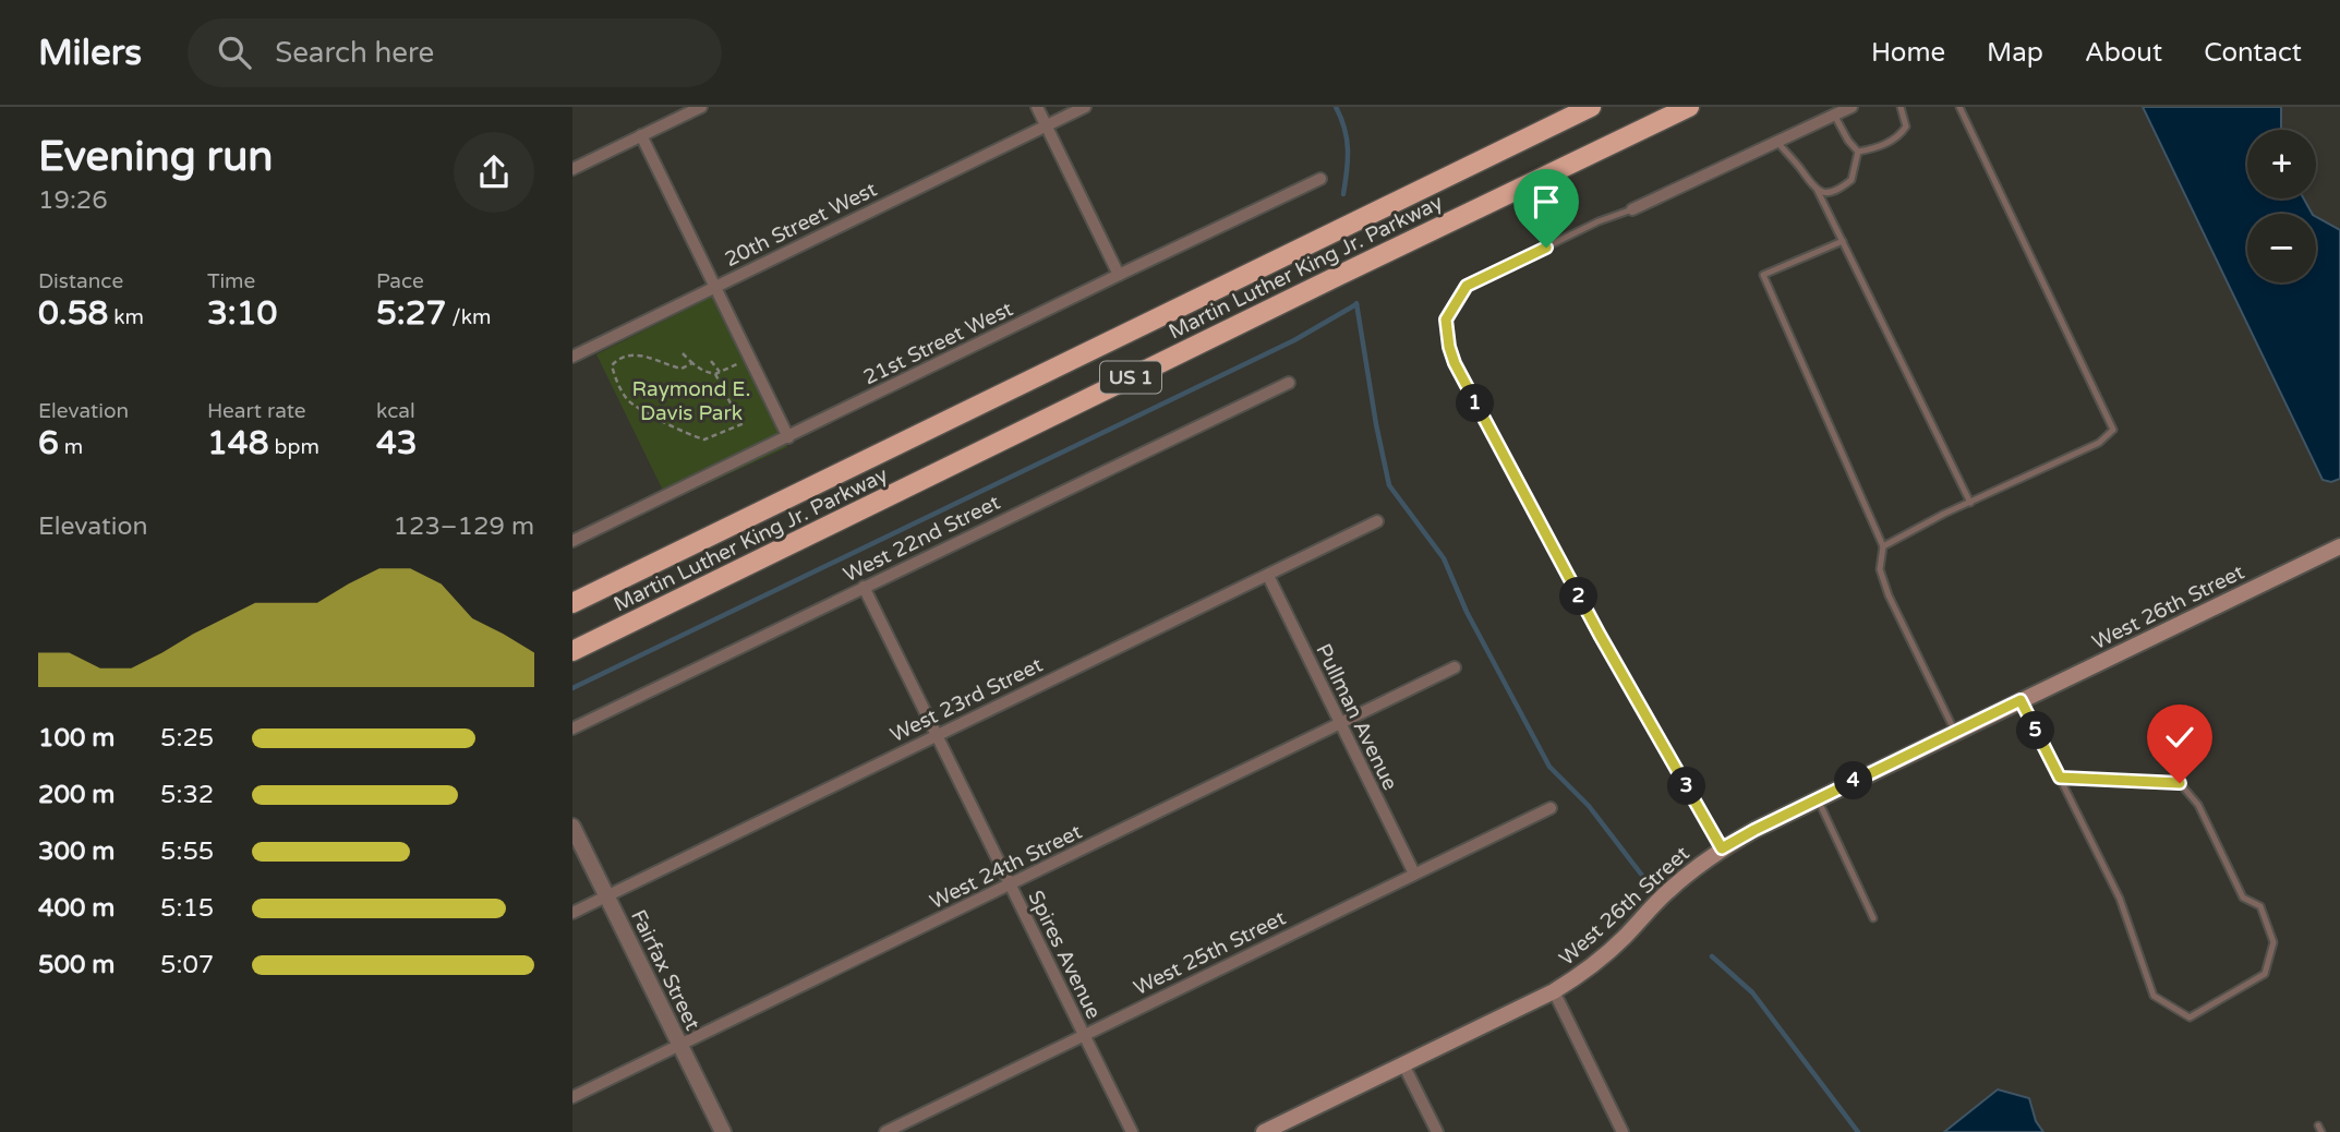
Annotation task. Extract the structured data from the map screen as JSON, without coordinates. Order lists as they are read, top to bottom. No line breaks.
{"streets":{"highway":["Martin Luther King Jr. Parkway","US 1"],"main road":["West 26th Street"],"street":["20th Street West","21st Street West","West 22nd Street","West 23rd Street","Pullman Avenue","West 24th Street","West 25th Street","Spires Avenue","Fairfax Street"]},"crossings":[["West 22nd Street","Spires Avenue"],["West 23rd Street","Pullman Avenue"],["West 23rd Street","Spires Avenue"],["West 23rd Street","Fairfax Street"],["Pullman Avenue","West 24th Street"],["Pullman Avenue","West 25th Street"],["West 24th Street","Spires Avenue"],["West 24th Street","Fairfax Street"],["West 25th Street","Spires Avenue"]],"parks":["Raymond E. Davis Park"],"page":{"header":"Milers","search":"Search here","nav":["Home","Map","About","Contact"],"heading":["Evening run","19:26"],"map_buttons":["+","−"],"stats":[["Distance","0.58 km"],["Time","3:10"],["Pace","5:27 /km"],["Elevation","6 m"],["Heart rate","148 bpm"],["kcal","43"]],"pins":["1","2","5","4","3"],"chart":["Elevation","123–129 m"],"list":[{"name":"100 m","note":"5:25"},{"name":"200 m","note":"5:32"},{"name":"300 m","note":"5:55"},{"name":"400 m","note":"5:15"},{"name":"500 m","note":"5:07"}]}}
